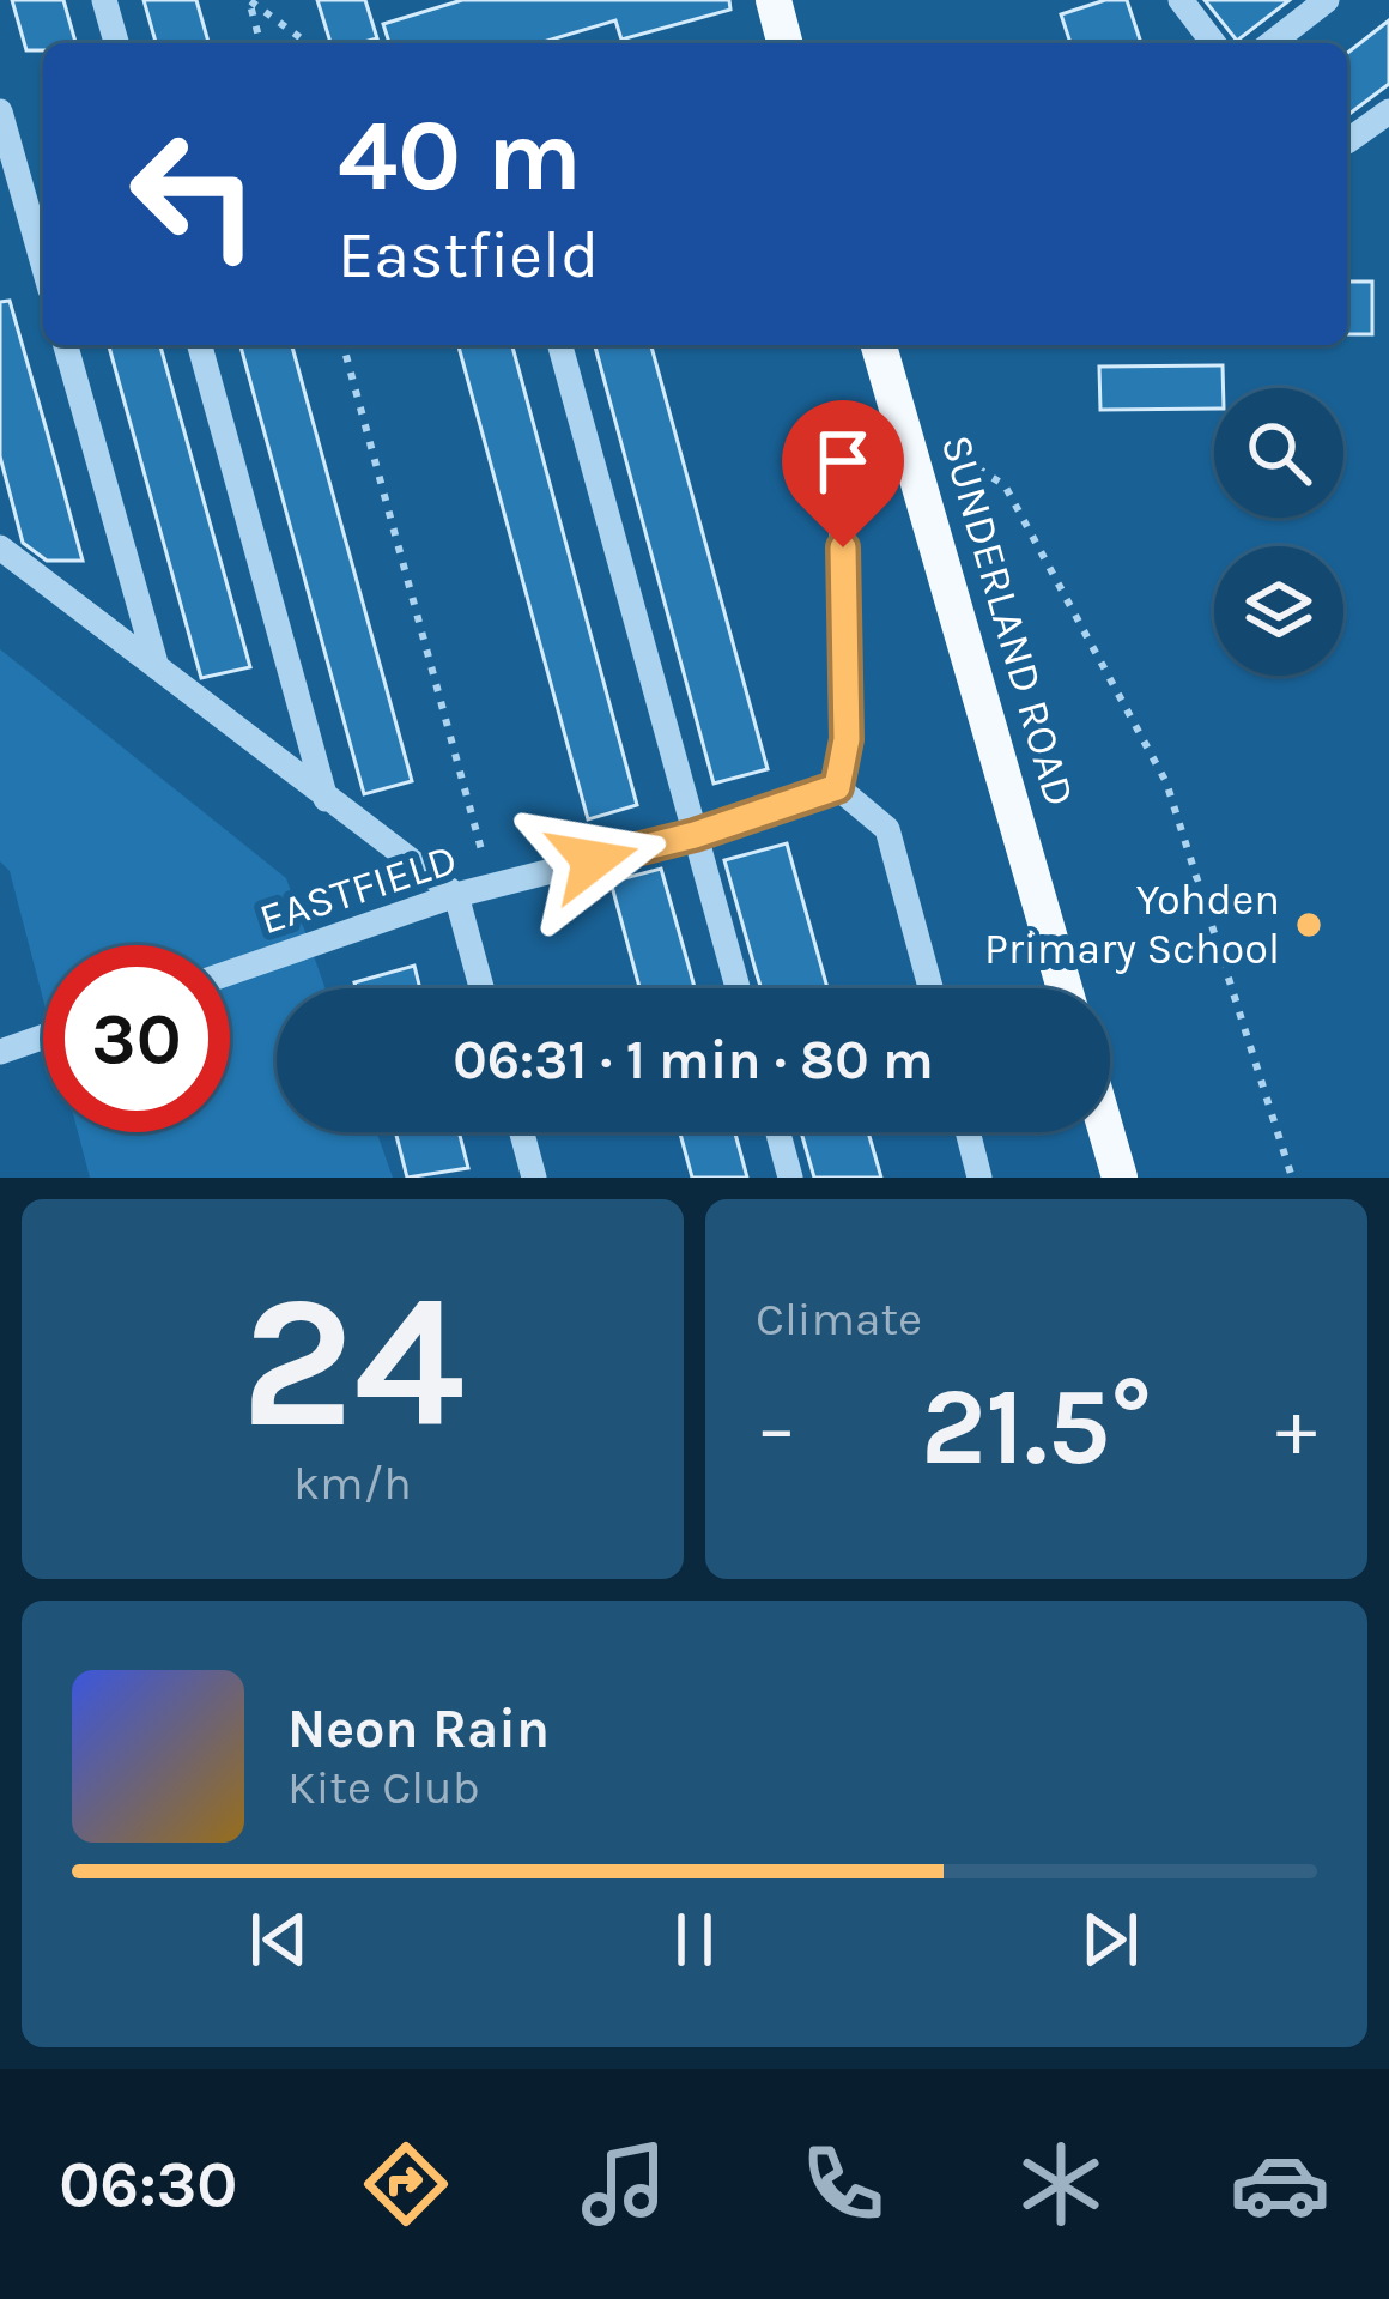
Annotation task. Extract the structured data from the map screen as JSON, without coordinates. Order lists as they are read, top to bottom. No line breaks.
{"streets":{"main road":["SUNDERLAND ROAD"],"street":["EASTFIELD"]},"places":["Yohden Primary School"],"page":{"turn":["40 m","Eastfield"],"limit":"30","trip":"06:31 · 1 min · 80 m","tile":[["24","km/h"],"Climate"],"heat":["−","21.5°","+"],"song":["Neon Rain","Kite Club"],"tabs":"06:30"}}
